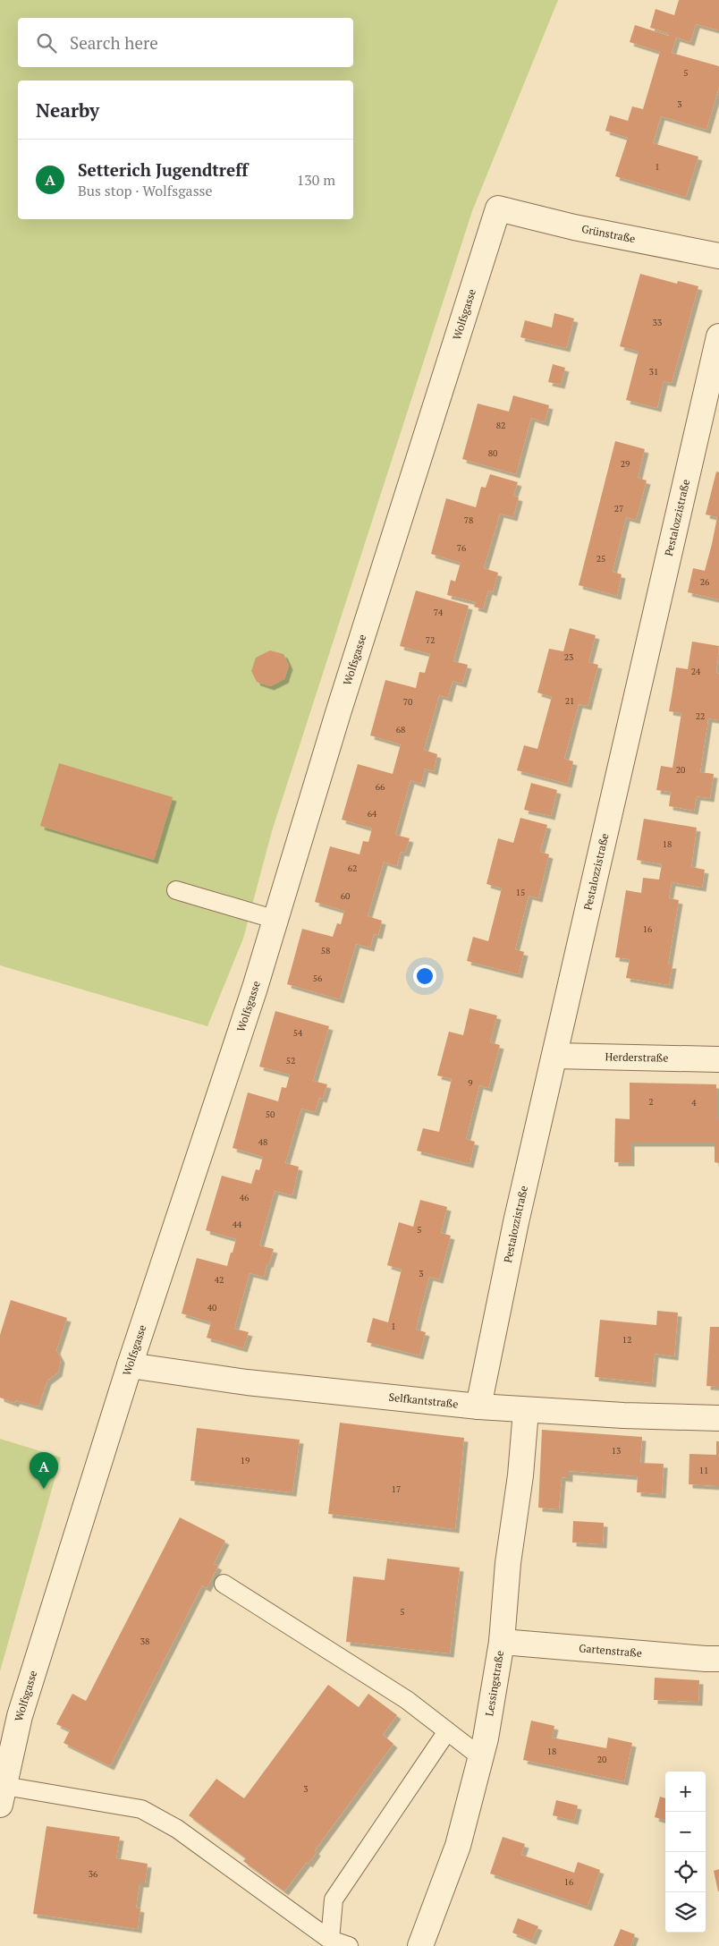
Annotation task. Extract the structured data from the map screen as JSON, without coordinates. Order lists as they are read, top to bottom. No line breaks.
{"streets":{"street":["Grünstraße","Wolfsgasse","Pestalozzistraße","Herderstraße","Selfkantstraße","Gartenstraße","Lessingstraße"]},"crossings":[["Grünstraße","Wolfsgasse"],["Wolfsgasse","Selfkantstraße"],["Pestalozzistraße","Herderstraße"],["Pestalozzistraße","Selfkantstraße"],["Selfkantstraße","Lessingstraße"],["Gartenstraße","Lessingstraße"]],"house_numbers":["5","3","1","33","31","82","80","29","27","78","76","25","26","74","72","23","24","21","70","22","68","20","66","64","18","62","15","60","16","58","56","54","52","9","2","4","50","48","46","44","5","3","42","40","1","12","13","19","11","17","5","38","18","20","3","36","16"],"page":{"search":"Search here","heading":"Nearby","list":[{"mark":"A","name":"Setterich Jugendtreff","note":"Bus stop · Wolfsgasse","value":"130 m"}],"pins":"A","map_buttons":["+","−"]}}
